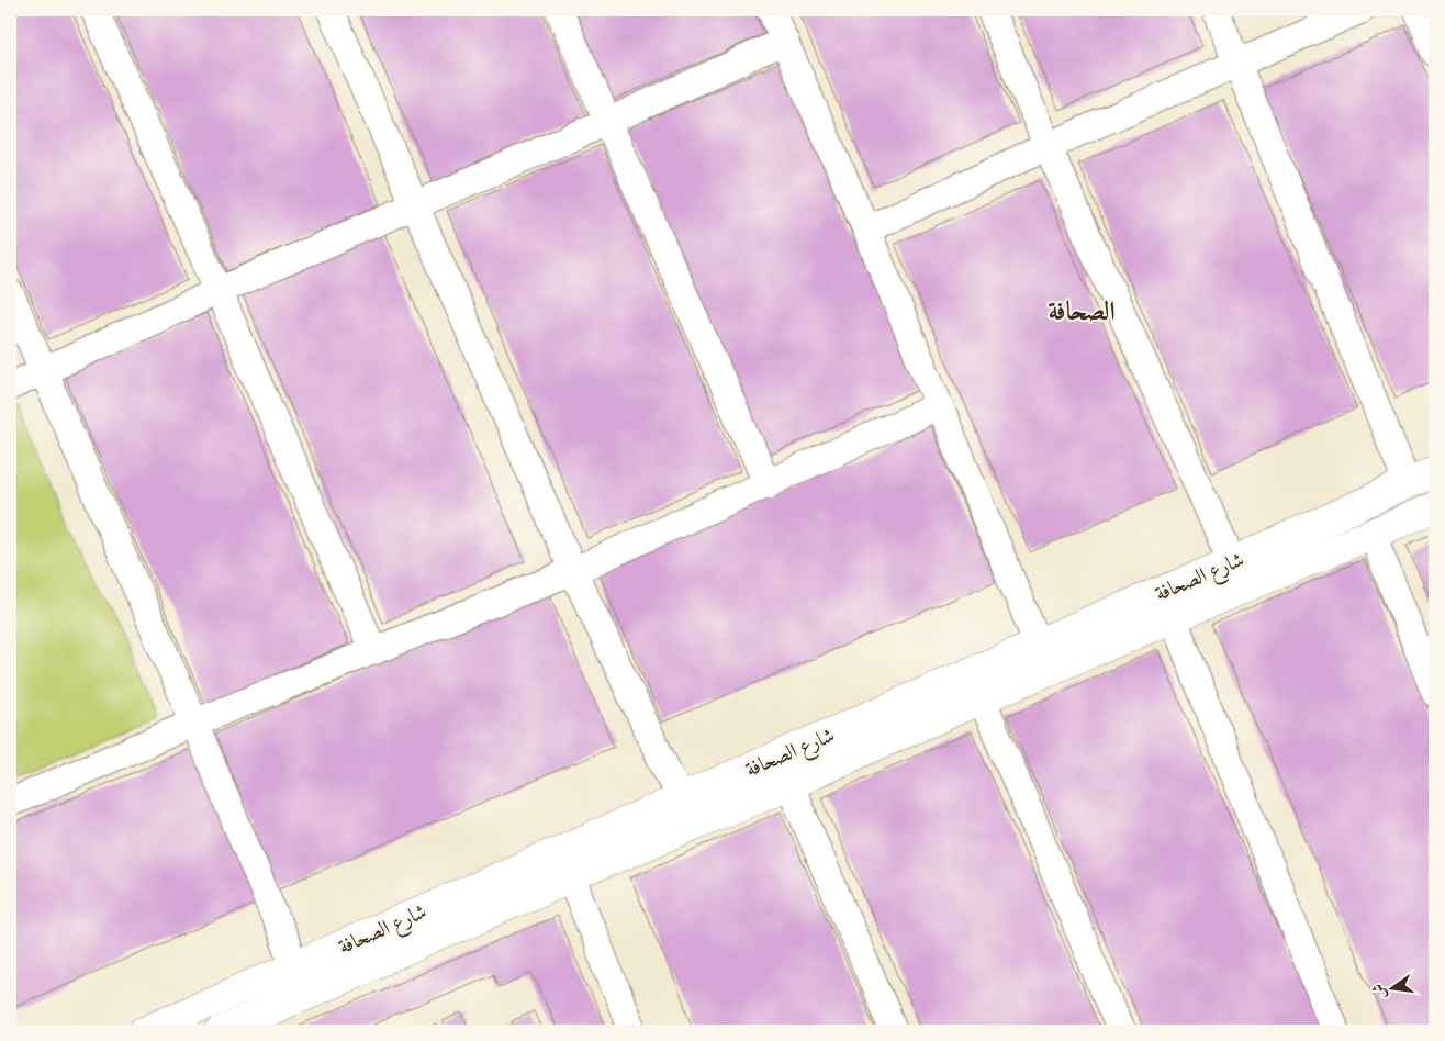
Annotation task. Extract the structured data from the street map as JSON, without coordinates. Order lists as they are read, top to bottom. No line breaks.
{"streets":{"main road":["شارع الصحافة"]},"districts":["الصحافة"],"north":"left"}
